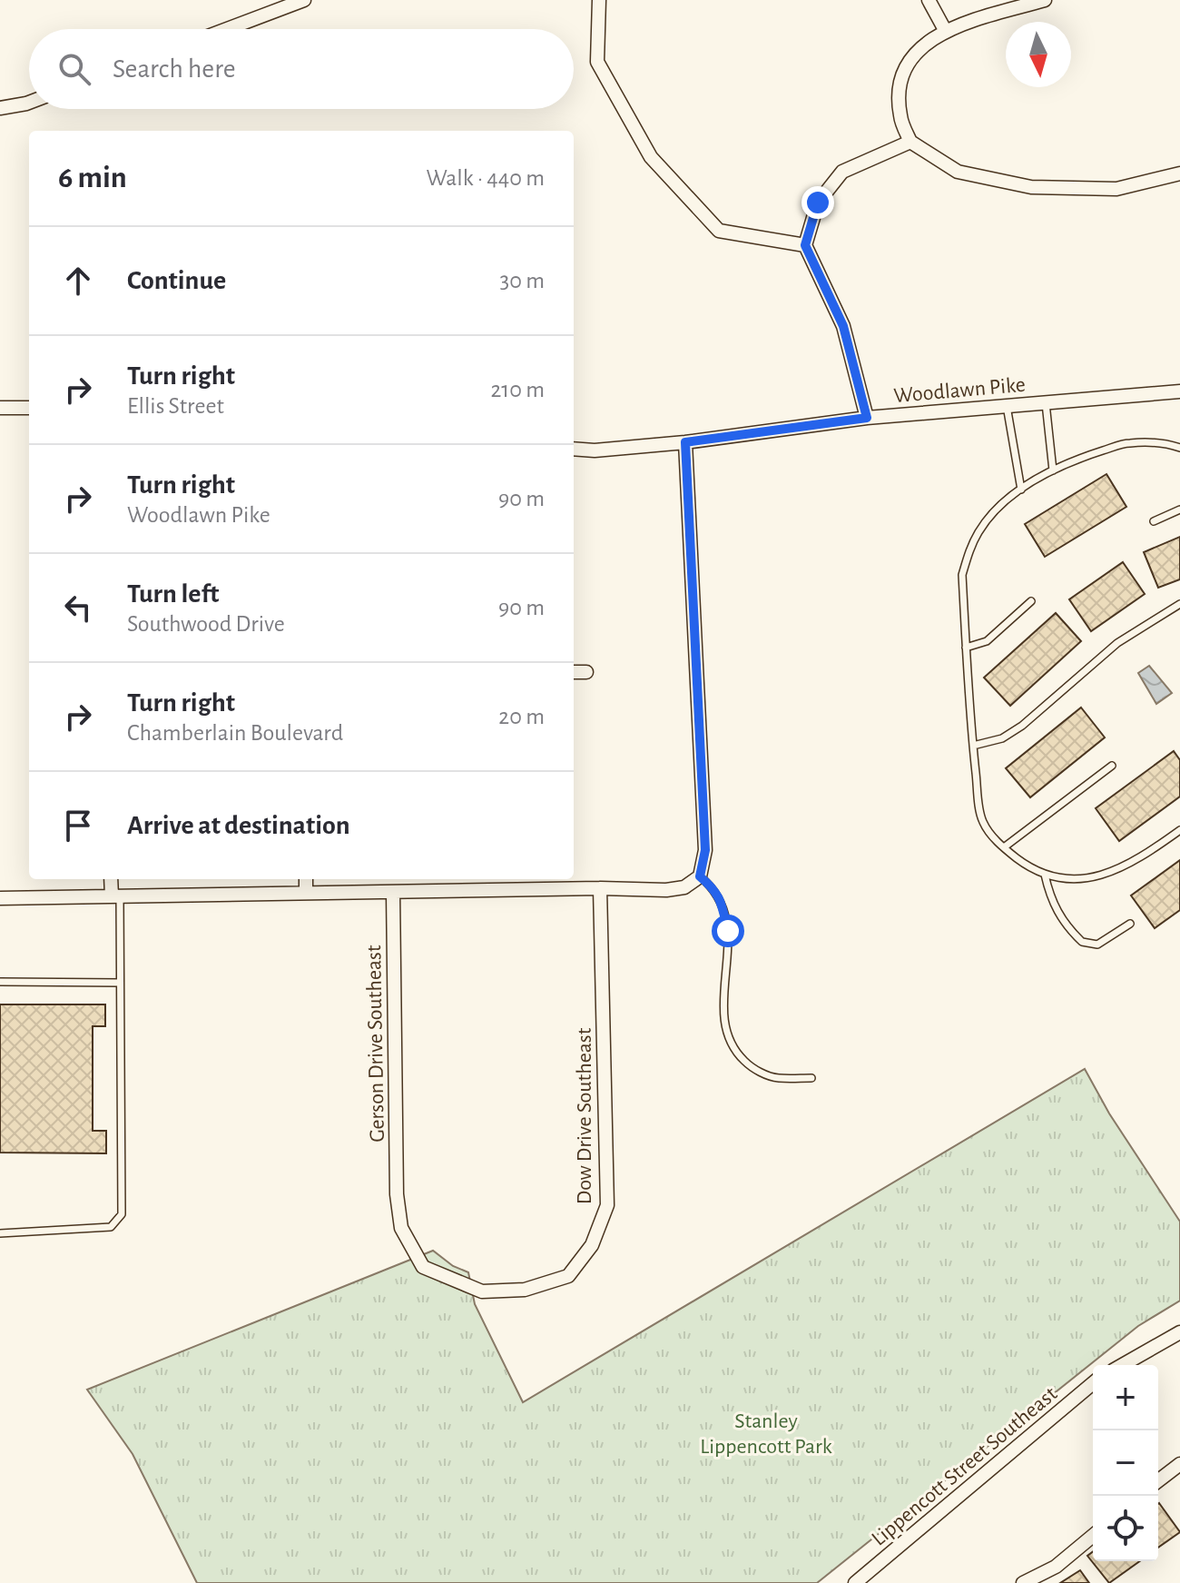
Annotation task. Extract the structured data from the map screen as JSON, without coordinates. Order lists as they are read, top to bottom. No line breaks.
{"streets":{"street":["Woodlawn Pike","Gerson Drive Southeast","Dow Drive Southeast","Lippencott Street Southeast"]},"crossings":[["Gerson Drive Southeast","Dow Drive Southeast"]],"parks":["Stanley Lippencott Park"],"north":"bottom","page":{"search":"Search here","heading":["6 min","Walk · 440 m"],"list":[["Continue","30 m"],["Turn right","Ellis Street","210 m"],["Turn right","Woodlawn Pike","90 m"],["Turn left","Southwood Drive","90 m"],["Turn right","Chamberlain Boulevard","20 m"],"Arrive at destination"],"map_buttons":["+","−"]}}
